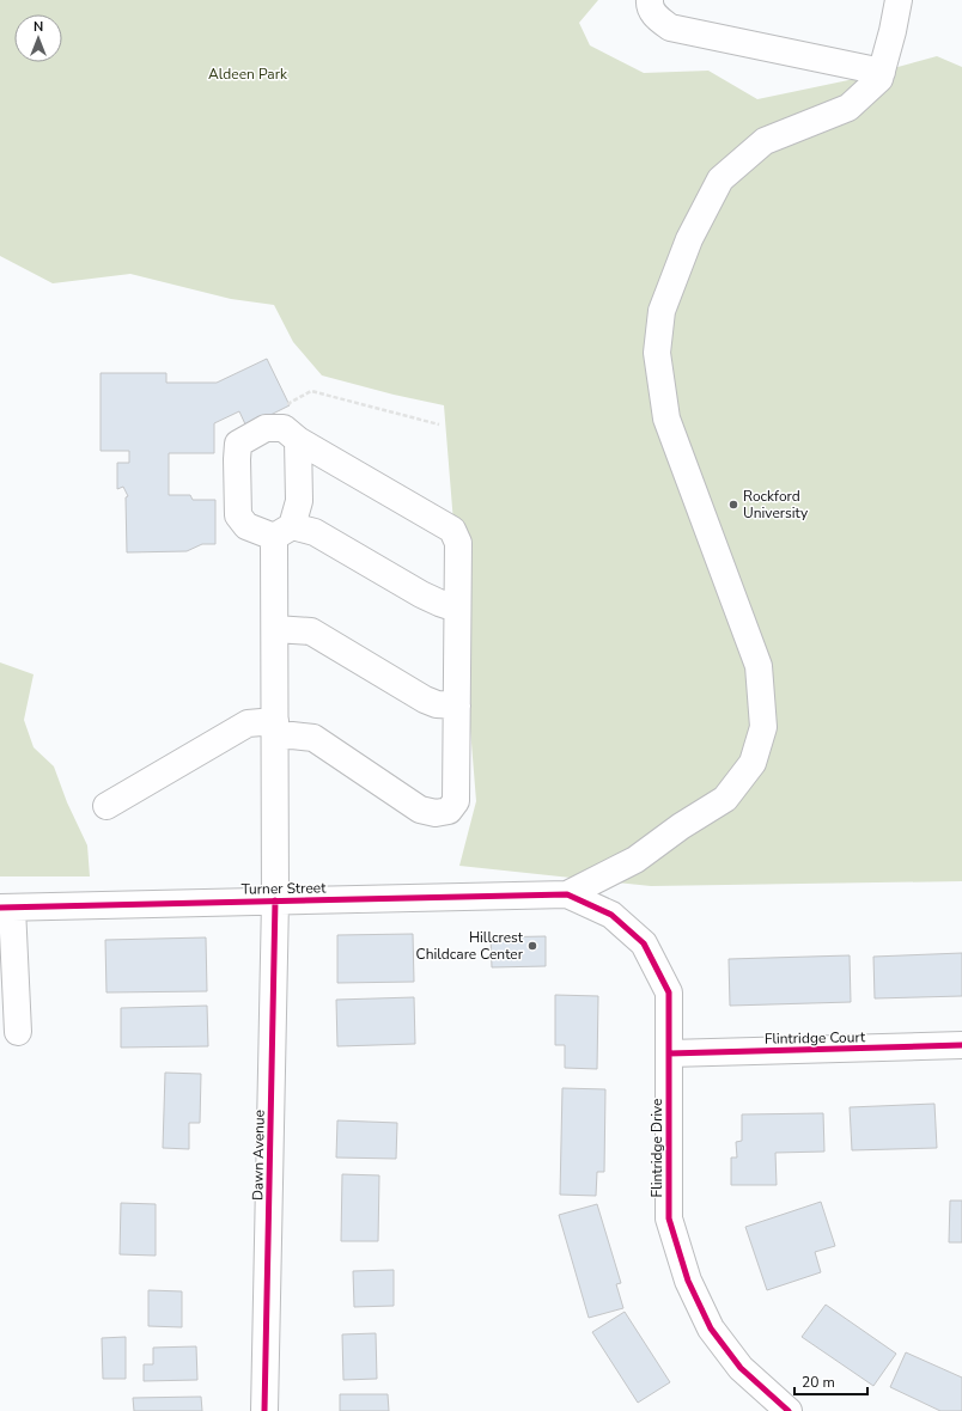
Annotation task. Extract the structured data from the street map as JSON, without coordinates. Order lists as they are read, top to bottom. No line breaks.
{"streets":{"street":["Turner Street","Flintridge Court","Flintridge Drive","Dawn Avenue"]},"crossings":[["Turner Street","Flintridge Drive"],["Turner Street","Dawn Avenue"],["Flintridge Court","Flintridge Drive"]],"parks":["Aldeen Park"],"places":["Rockford University","Hillcrest Childcare Center"],"scale_bar":"20 m","north":"top"}
